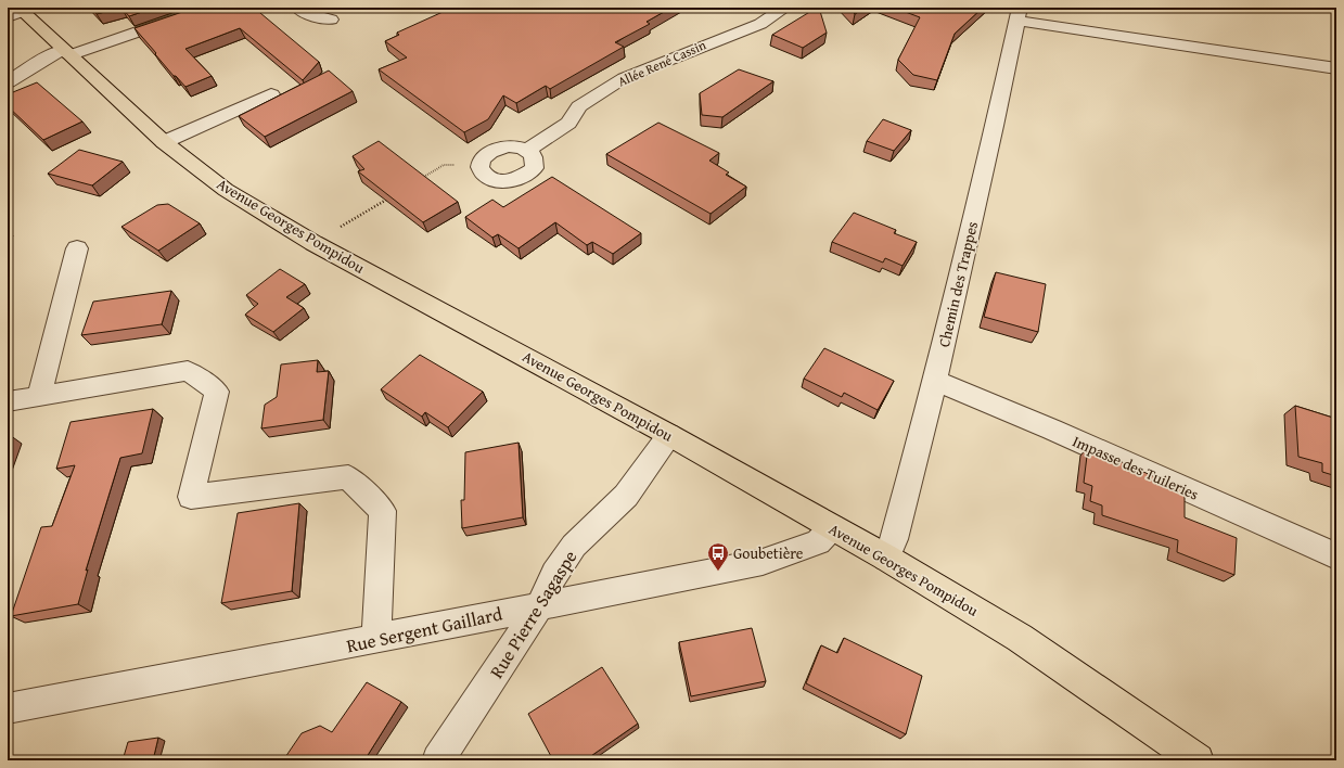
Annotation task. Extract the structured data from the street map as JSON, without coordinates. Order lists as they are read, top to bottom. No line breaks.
{"streets":{"main road":["Avenue Georges Pompidou"],"street":["Allée René Cassin","Chemin des Trappes","Impasse des Tuileries","Rue Pierre Sagaspe","Rue Sergent Gaillard"]},"crossings":[["Avenue Georges Pompidou","Chemin des Trappes"],["Avenue Georges Pompidou","Rue Pierre Sagaspe"],["Avenue Georges Pompidou","Rue Sergent Gaillard"],["Chemin des Trappes","Impasse des Tuileries"],["Rue Pierre Sagaspe","Rue Sergent Gaillard"]],"places":{"bus stop":["Goubetière"]}}
